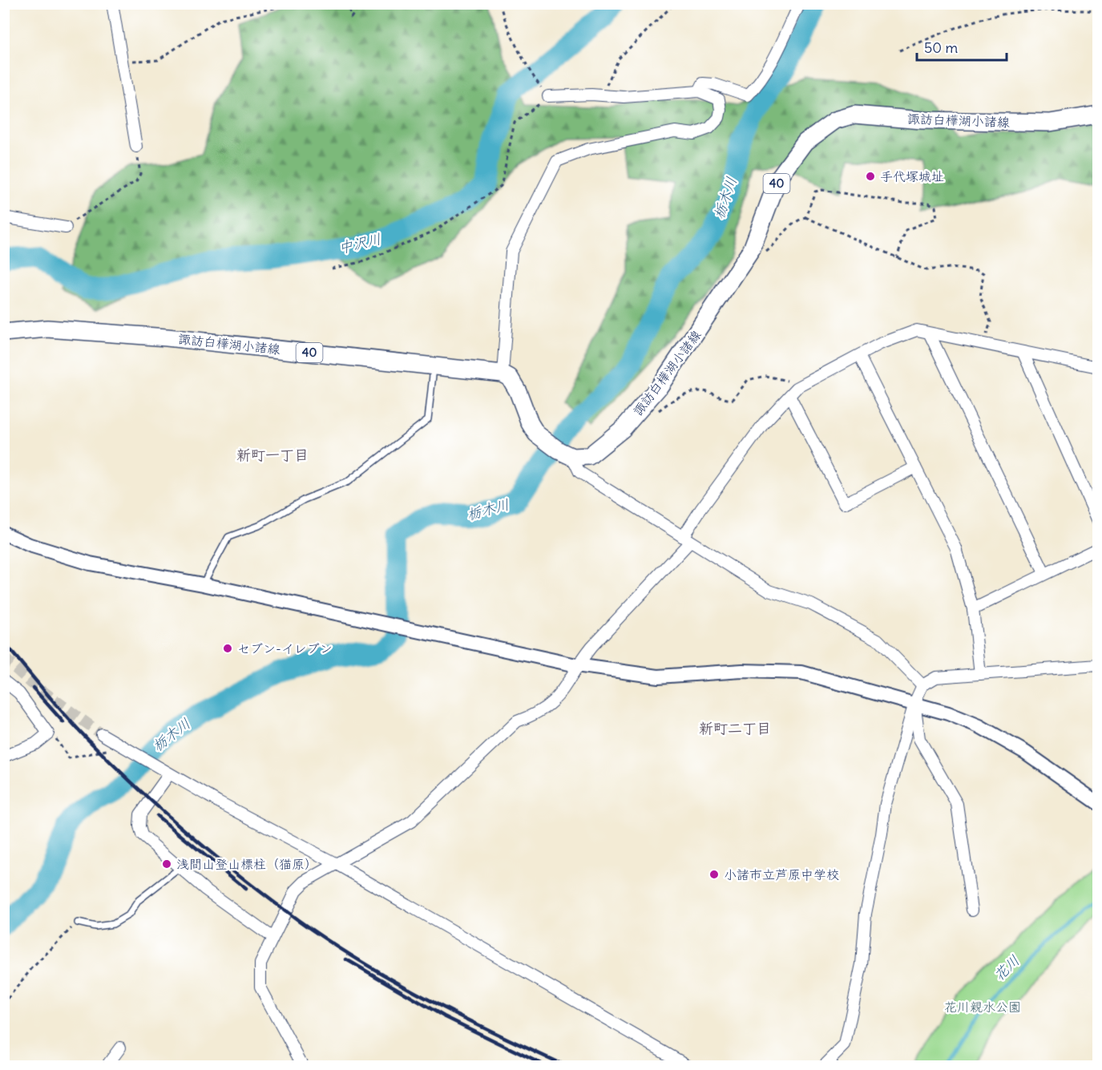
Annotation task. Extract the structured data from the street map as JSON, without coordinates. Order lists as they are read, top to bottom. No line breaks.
{"streets":{"main road":["諏訪白樺湖小諸線","40"]},"districts":["新町一丁目","新町二丁目"],"water":["栃木川","中沢川","花川"],"parks":["花川親水公園"],"places":["手代塚城址","セブン-イレブン","浅間山登山標柱（猫原）","小諸市立芦原中学校"],"scale_bar":"50 m"}
